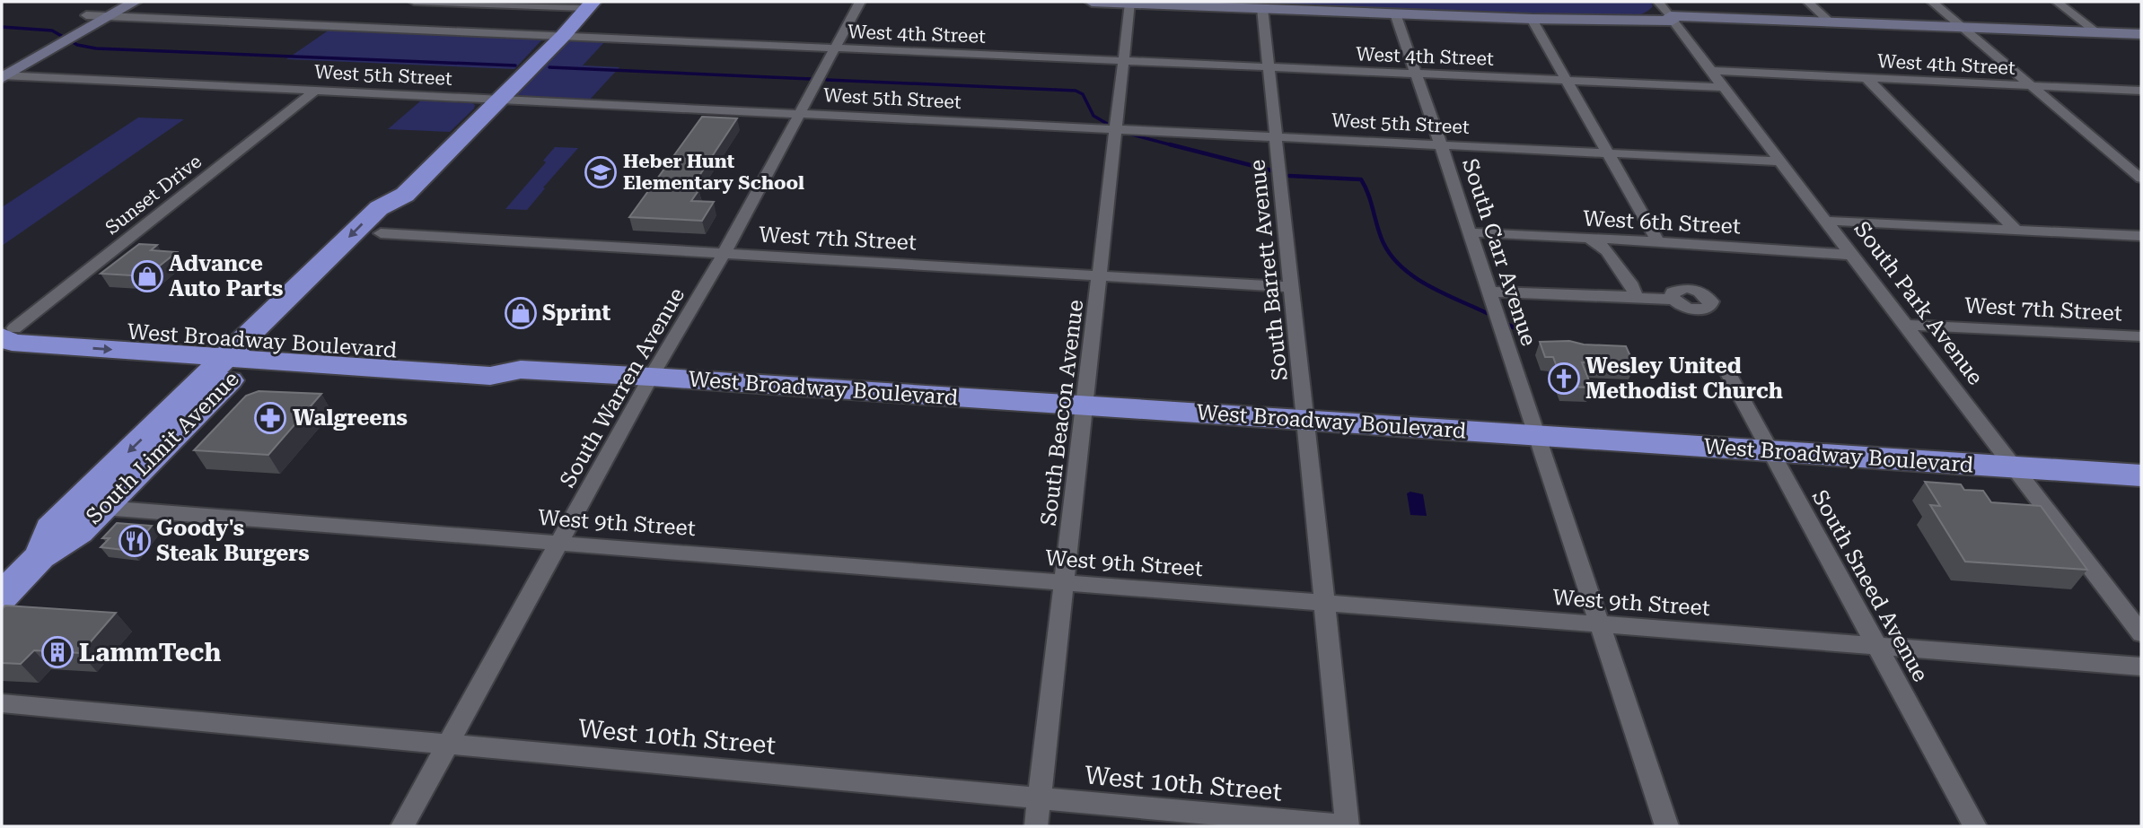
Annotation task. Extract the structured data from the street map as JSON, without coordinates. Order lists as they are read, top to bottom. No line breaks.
{"streets":{"highway":["West Broadway Boulevard","South Limit Avenue"],"street":["West 4th Street","West 5th Street","Sunset Drive","West 6th Street","West 7th Street","South Carr Avenue","South Barrett Avenue","South Park Avenue","South Warren Avenue","South Beacon Avenue","West 9th Street","South Sneed Avenue","West 10th Street"]},"crossings":[["West 4th Street","South Carr Avenue"],["West 4th Street","South Barrett Avenue"],["West 4th Street","South Park Avenue"],["West 4th Street","South Warren Avenue"],["West 4th Street","South Beacon Avenue"],["West 4th Street","South Limit Avenue"],["West 5th Street","Sunset Drive"],["West 5th Street","South Carr Avenue"],["West 5th Street","South Barrett Avenue"],["West 5th Street","South Park Avenue"],["West 5th Street","South Warren Avenue"],["West 5th Street","South Beacon Avenue"],["West 5th Street","South Limit Avenue"],["Sunset Drive","West Broadway Boulevard"],["West 6th Street","South Carr Avenue"],["West 6th Street","South Park Avenue"],["West 7th Street","South Barrett Avenue"],["West 7th Street","South Park Avenue"],["West 7th Street","South Warren Avenue"],["West 7th Street","South Beacon Avenue"],["West 7th Street","South Limit Avenue"],["South Carr Avenue","West Broadway Boulevard"],["South Carr Avenue","West 9th Street"],["South Barrett Avenue","West Broadway Boulevard"],["South Barrett Avenue","West 9th Street"],["South Barrett Avenue","West 10th Street"],["South Park Avenue","West Broadway Boulevard"],["West Broadway Boulevard","South Warren Avenue"],["West Broadway Boulevard","South Beacon Avenue"],["West Broadway Boulevard","South Limit Avenue"],["West Broadway Boulevard","South Sneed Avenue"],["South Warren Avenue","West 9th Street"],["South Warren Avenue","West 10th Street"],["South Beacon Avenue","West 9th Street"],["South Beacon Avenue","West 10th Street"],["South Limit Avenue","West 9th Street"],["West 9th Street","South Sneed Avenue"]],"places":{"school or university":["Heber Hunt Elementary School"],"shop":["Advance Auto Parts","Sprint"],"church":["Wesley United Methodist Church"],"pharmacy":["Walgreens"],"restaurant":["Goody's Steak Burgers"],"building":["LammTech"]}}
